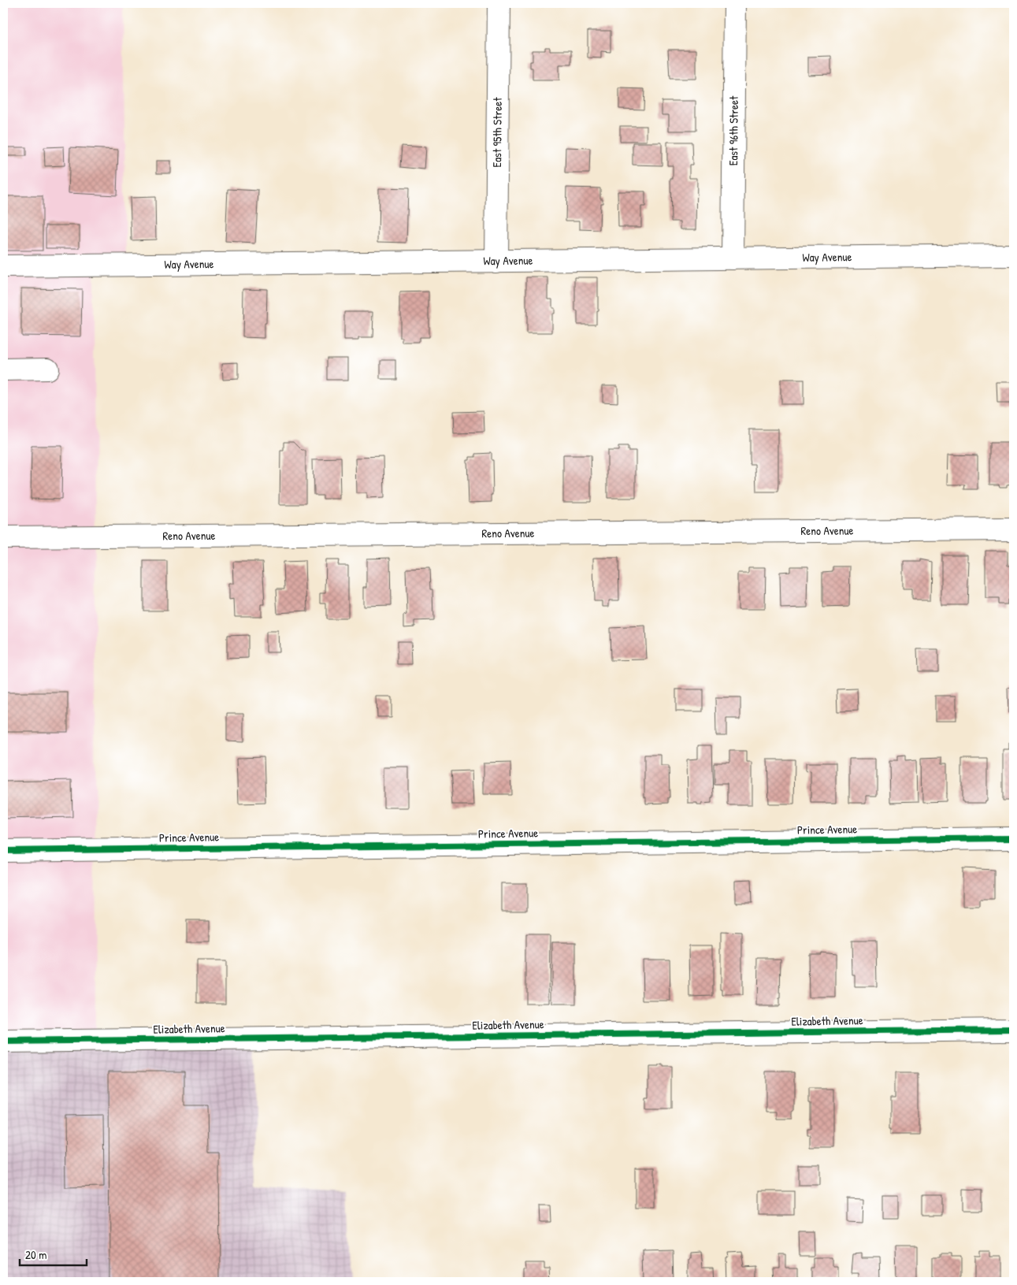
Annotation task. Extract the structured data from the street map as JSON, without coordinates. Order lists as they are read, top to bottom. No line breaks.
{"streets":{"street":["East 96th Street","East 95th Street","Way Avenue","Reno Avenue","Prince Avenue","Elizabeth Avenue"]},"crossings":[["East 96th Street","Way Avenue"],["East 95th Street","Way Avenue"]],"scale_bar":"20 m"}
